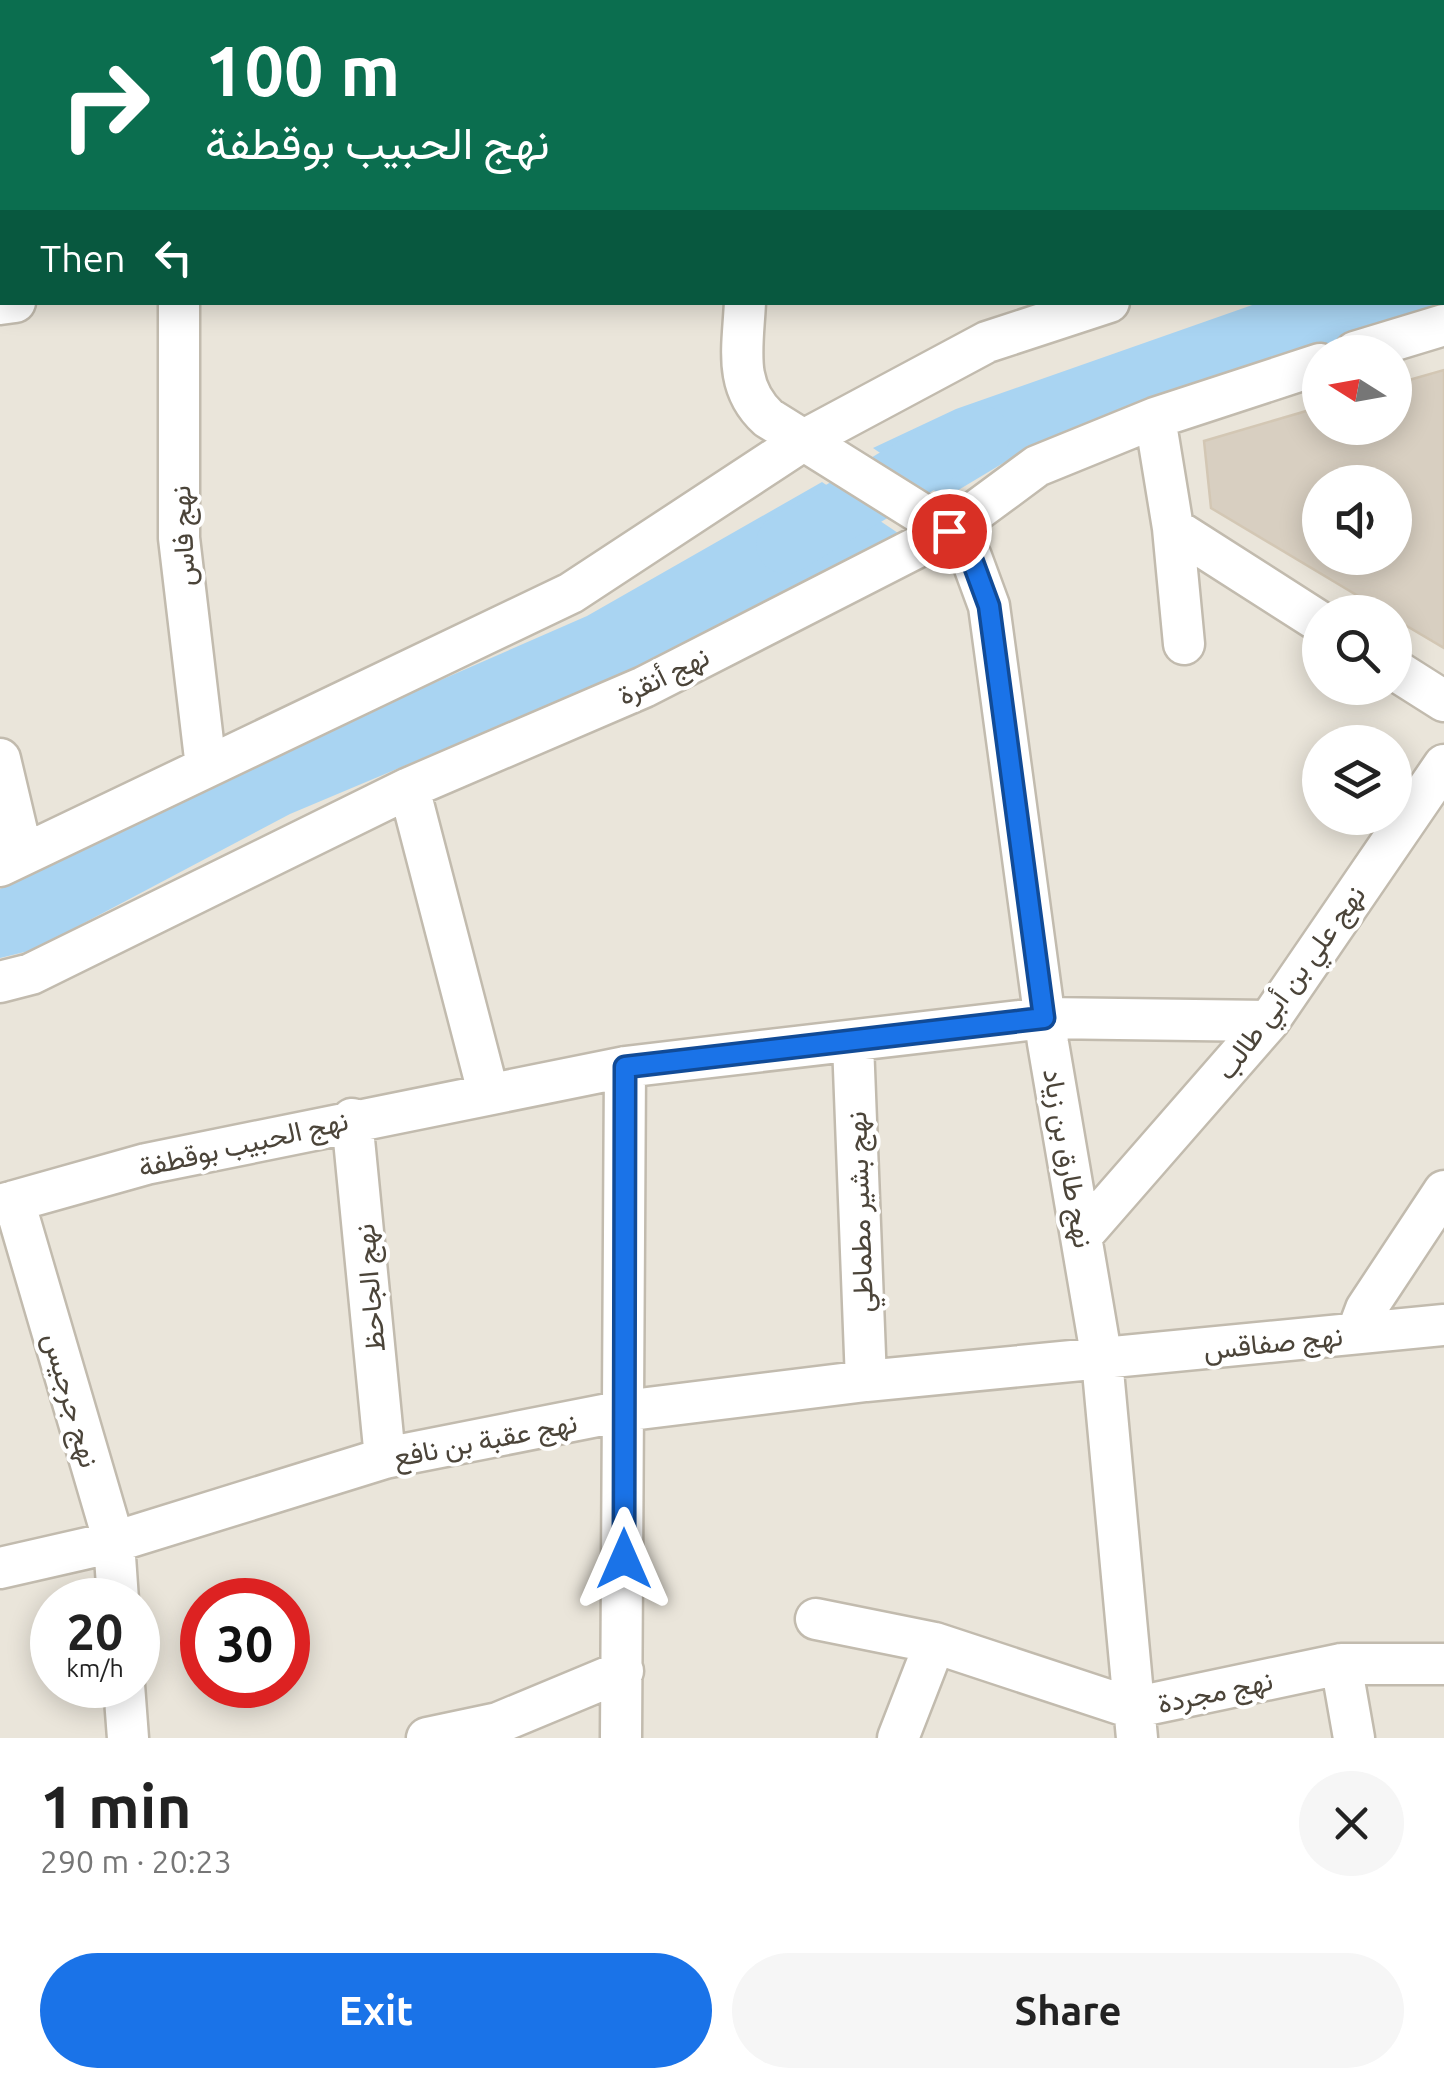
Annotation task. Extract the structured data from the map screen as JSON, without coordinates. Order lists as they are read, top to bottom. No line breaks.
{"streets":{"street":["نهج فاس","نهج أنقرة","نهج علي بن أبي طالب","نهج الحبيب بوقطفة","نهج طارق بن زياد","نهج بشير مطماطي","نهج الجاحظ","نهج صفاقس","نهج جرجيس","نهج عقبة بن نافع","نهج مجردة"]},"crossings":[["نهج أنقرة","نهج طارق بن زياد"],["نهج علي بن أبي طالب","نهج الحبيب بوقطفة"],["نهج علي بن أبي طالب","نهج طارق بن زياد"],["نهج الحبيب بوقطفة","نهج طارق بن زياد"],["نهج الحبيب بوقطفة","نهج بشير مطماطي"],["نهج الحبيب بوقطفة","نهج الجاحظ"],["نهج الحبيب بوقطفة","نهج جرجيس"],["نهج طارق بن زياد","نهج صفاقس"],["نهج طارق بن زياد","نهج عقبة بن نافع"],["نهج طارق بن زياد","نهج مجردة"],["نهج بشير مطماطي","نهج عقبة بن نافع"],["نهج الجاحظ","نهج عقبة بن نافع"],["نهج صفاقس","نهج عقبة بن نافع"],["نهج جرجيس","نهج عقبة بن نافع"]],"north":"left","page":{"turn":["100 m","نهج الحبيب بوقطفة"],"then":"Then","speed":"20 km/h","limit":"30","heading":["1 min","290 m · 20:23"],"buttons":["Exit","Share"]}}
